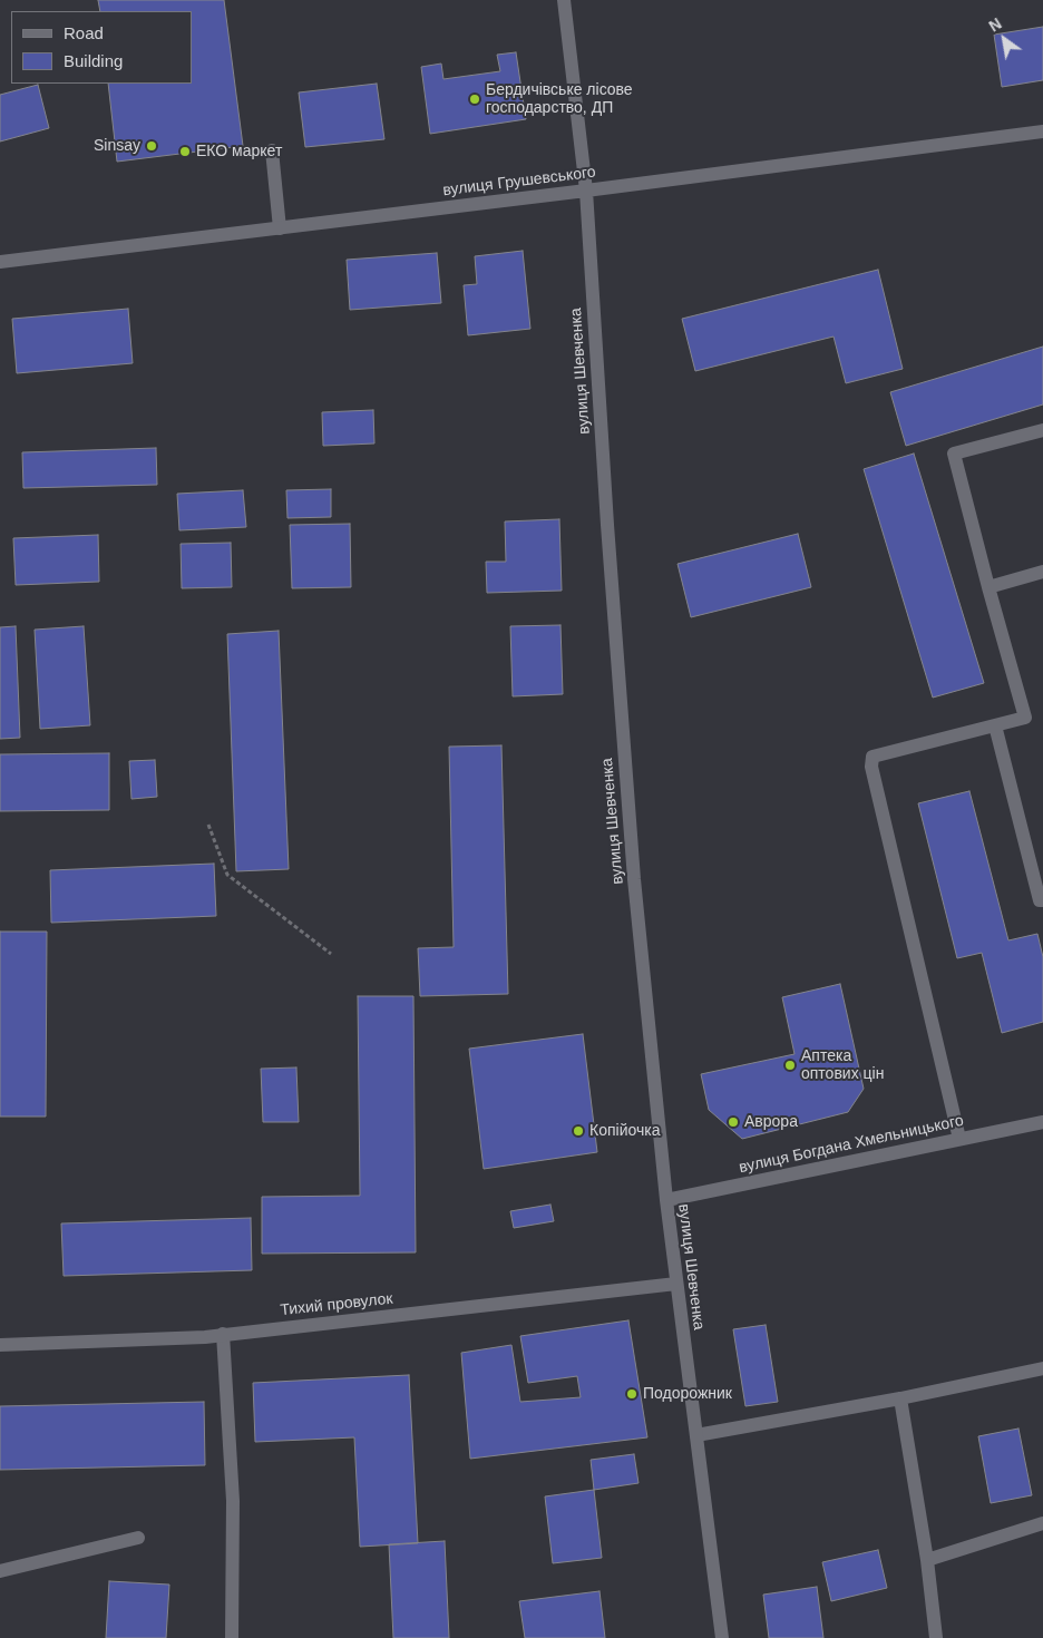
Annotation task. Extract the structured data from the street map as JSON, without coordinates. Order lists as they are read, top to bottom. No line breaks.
{"streets":{"street":["вулиця Грушевського","вулиця Шевченка","вулиця Богдана Хмельницького","Тихий провулок"]},"crossings":[["вулиця Грушевського","вулиця Шевченка"],["вулиця Шевченка","вулиця Богдана Хмельницького"],["вулиця Шевченка","Тихий провулок"]],"places":["Бердичівське лісове господарство, ДП","Sinsay","ЕКО маркет","Аптека оптових цін","Аврора","Копійочка","Подорожник"],"legend":["Road","Building"],"north":"top left"}
